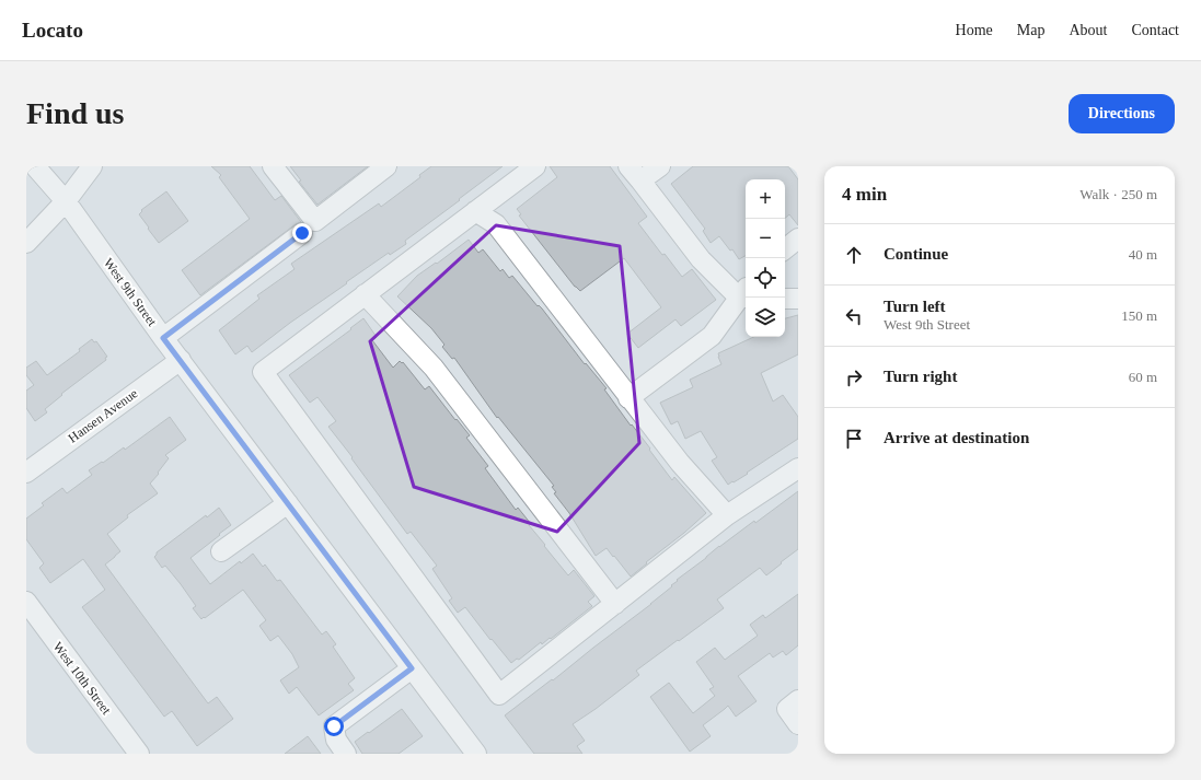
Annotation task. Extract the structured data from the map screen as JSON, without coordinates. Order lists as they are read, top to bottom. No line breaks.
{"streets":{"street":["West 9th Street","Hansen Avenue","West 10th Street"]},"crossings":[["West 9th Street","Hansen Avenue"]],"page":{"header":"Locato","nav":["Home","Map","About","Contact"],"buttons":"Directions","title":"Find us","heading":["4 min","Walk · 250 m"],"map_buttons":["+","−"],"list":[["Continue","40 m"],["Turn left","West 9th Street","150 m"],["Turn right","60 m"],"Arrive at destination"]}}
